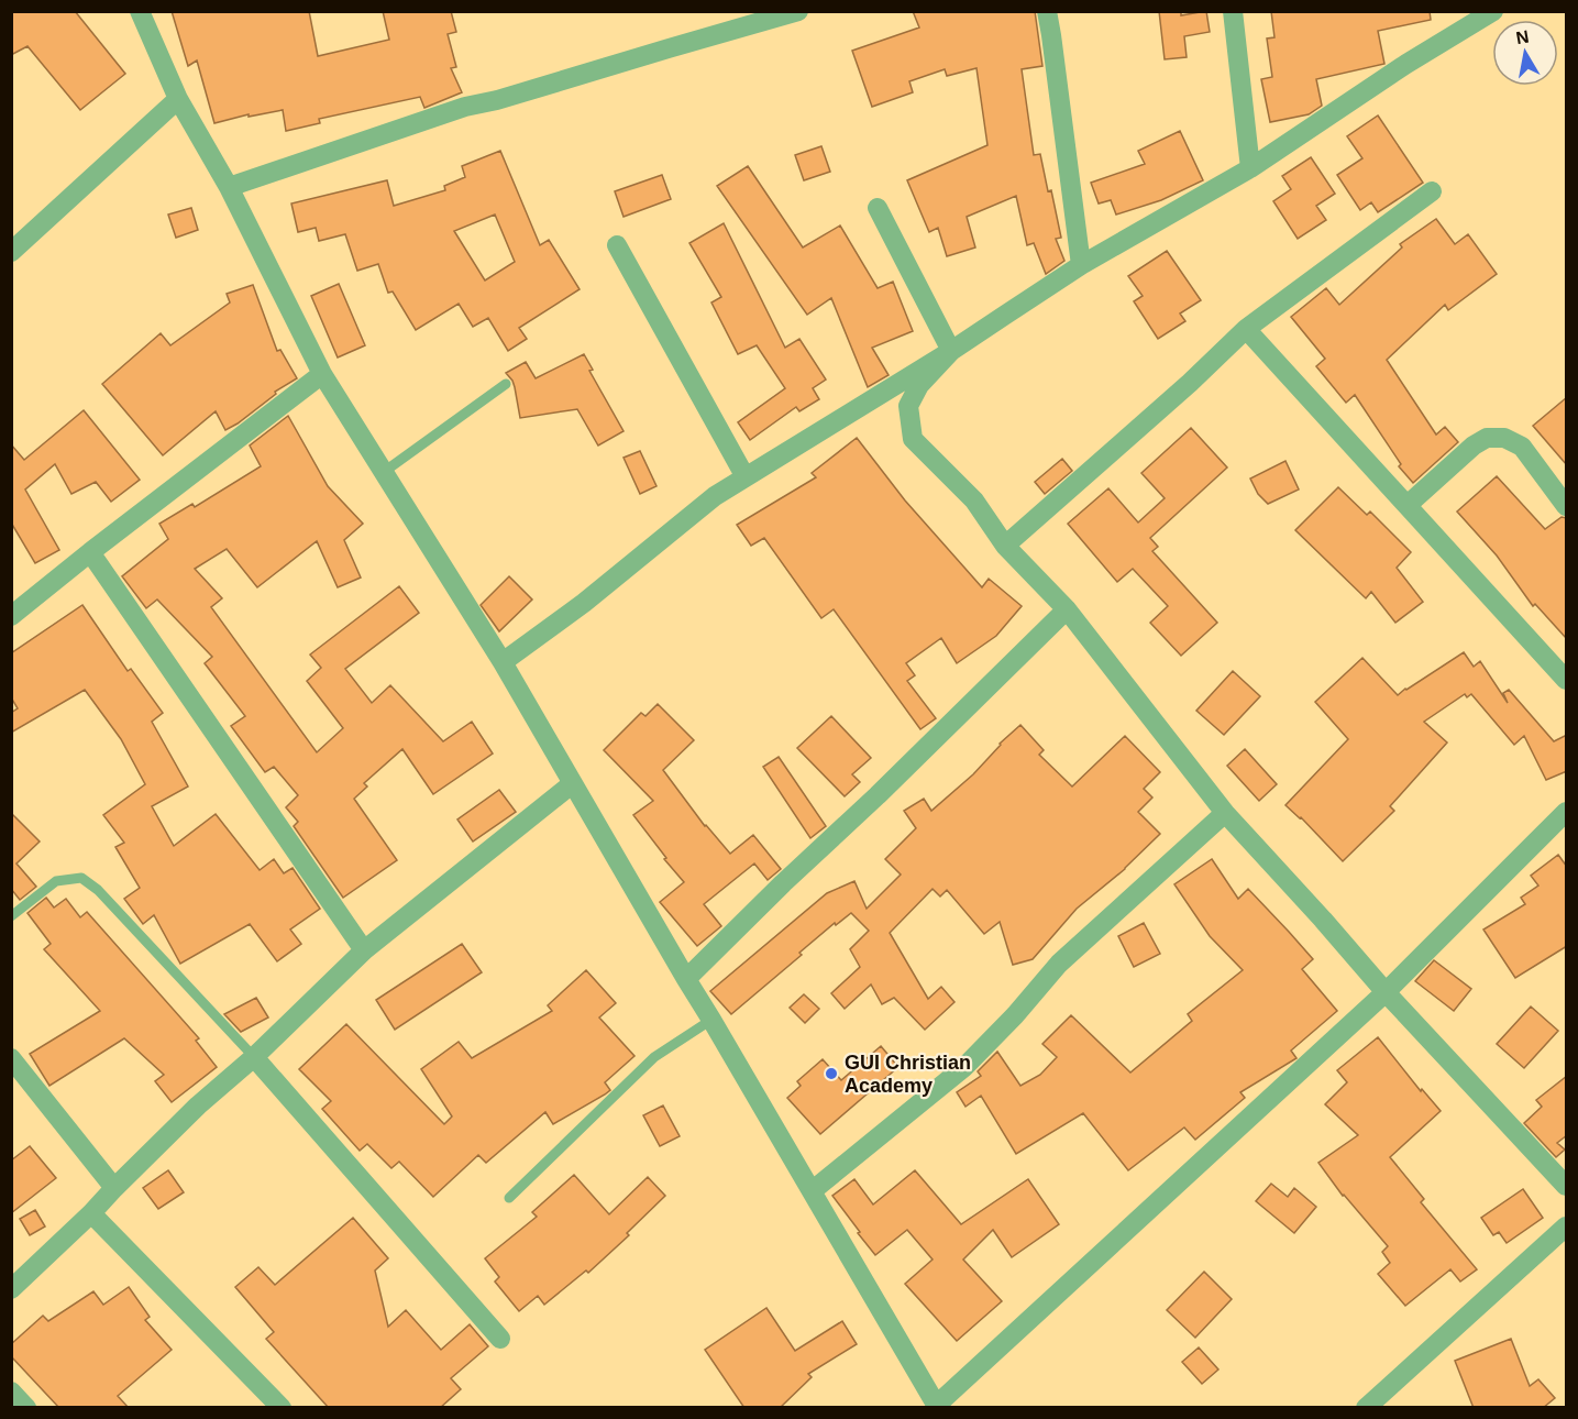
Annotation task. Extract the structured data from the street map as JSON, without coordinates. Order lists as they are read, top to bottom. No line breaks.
{"places":["GUI Christian Academy"],"north":"top"}
